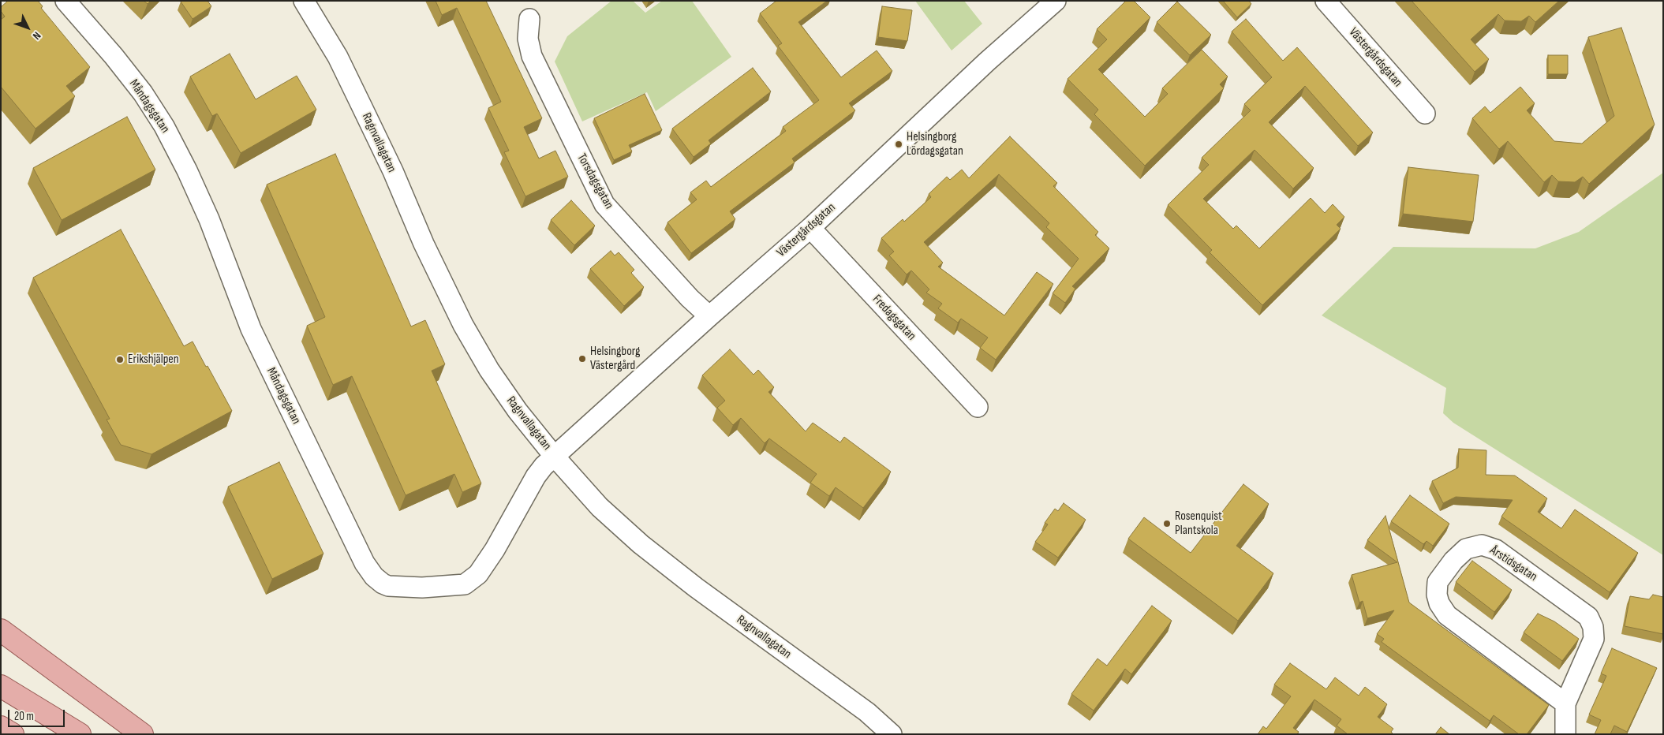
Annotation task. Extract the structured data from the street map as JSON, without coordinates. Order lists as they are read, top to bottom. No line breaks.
{"streets":{"street":["Västergårdsgatan","Måndagsgatan","Ragnvallagatan","Torsdagsgatan","Fredagsgatan","Årstidsgatan"]},"crossings":[["Västergårdsgatan","Måndagsgatan"],["Västergårdsgatan","Ragnvallagatan"],["Västergårdsgatan","Torsdagsgatan"],["Västergårdsgatan","Fredagsgatan"],["Måndagsgatan","Ragnvallagatan"]],"places":["Helsingborg Lördagsgatan","Helsingborg Västergård","Erikshjälpen","Rosenquist Plantskola"],"scale_bar":"20 m","north":"bottom right"}
